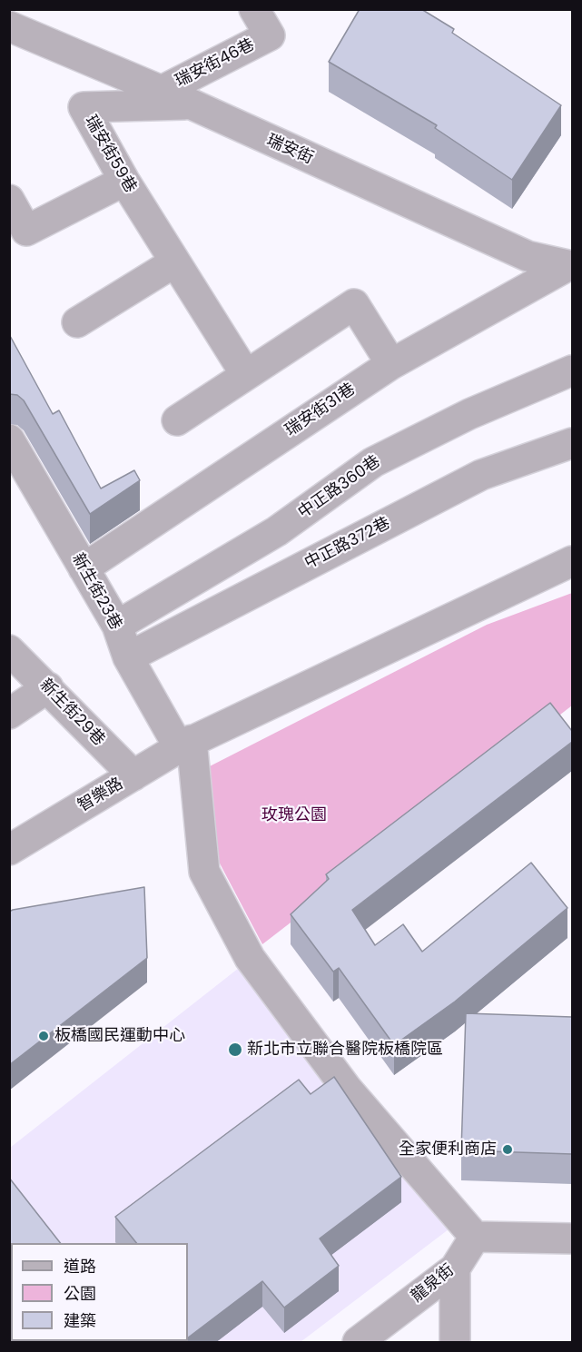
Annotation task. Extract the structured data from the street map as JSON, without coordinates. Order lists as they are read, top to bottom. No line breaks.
{"streets":{"street":["瑞安街46巷","瑞安街","瑞安街59巷","瑞安街31巷","中正路360巷","中正路372巷","新生街23巷","新生街29巷","智樂路","龍泉街"]},"crossings":[["瑞安街46巷","瑞安街"],["瑞安街","瑞安街59巷"],["瑞安街","瑞安街31巷"],["瑞安街31巷","新生街23巷"],["中正路360巷","新生街23巷"],["中正路372巷","新生街23巷"],["新生街23巷","智樂路"],["新生街29巷","智樂路"]],"parks":["玫瑰公園"],"places":["板橋國民運動中心","新北市立聯合醫院板橋院區","全家便利商店"],"legend":["道路","公園","建築"]}
